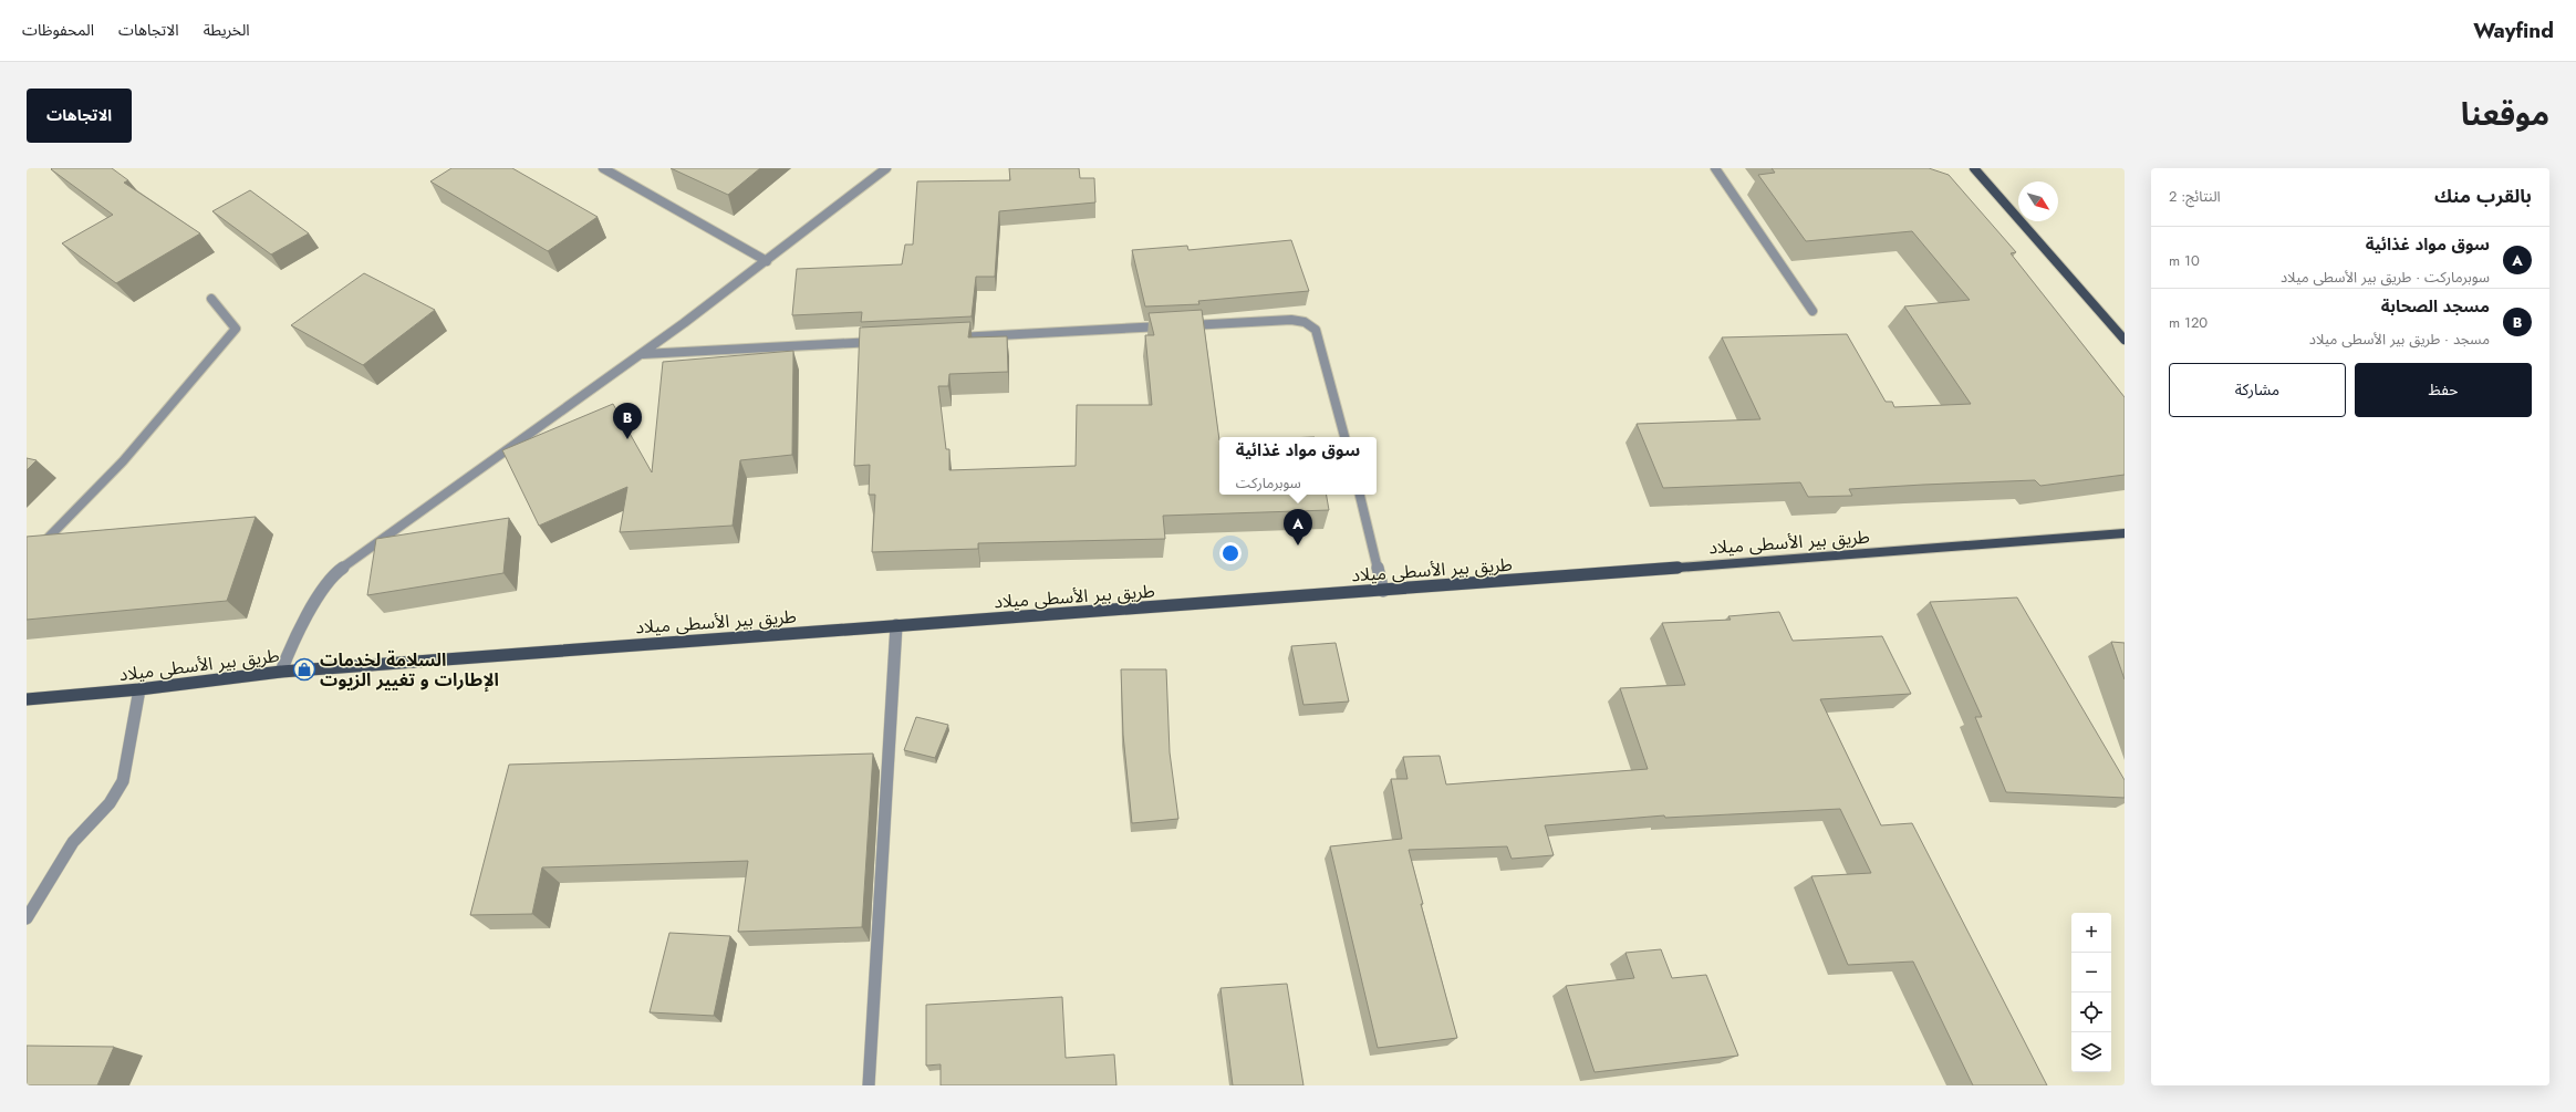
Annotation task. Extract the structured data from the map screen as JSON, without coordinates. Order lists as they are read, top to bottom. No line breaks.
{"streets":{"main road":["طريق بير الأسطى ميلاد"]},"places":{"shop":["السلامة لخدمات الإطارات و تغيير الزيوت"]},"north":"bottom right","page":{"header":"Wayfind","nav":["الخريطة","الاتجاهات","المحفوظات"],"title":"موقعنا","buttons":["الاتجاهات",["حفظ","مشاركة"]],"heading":["بالقرب منك","النتائج: 2"],"list":[{"mark":"A","name":"سوق مواد غذائية","note":"سوبرماركت · طريق بير الأسطى ميلاد","value":"10 m"},{"mark":"B","name":"مسجد الصحابة","note":"مسجد · طريق بير الأسطى ميلاد","value":"120 m"}],"pins":["B","A"],"popup":["سوق مواد غذائية","سوبرماركت"],"map_buttons":["+","−"]}}
